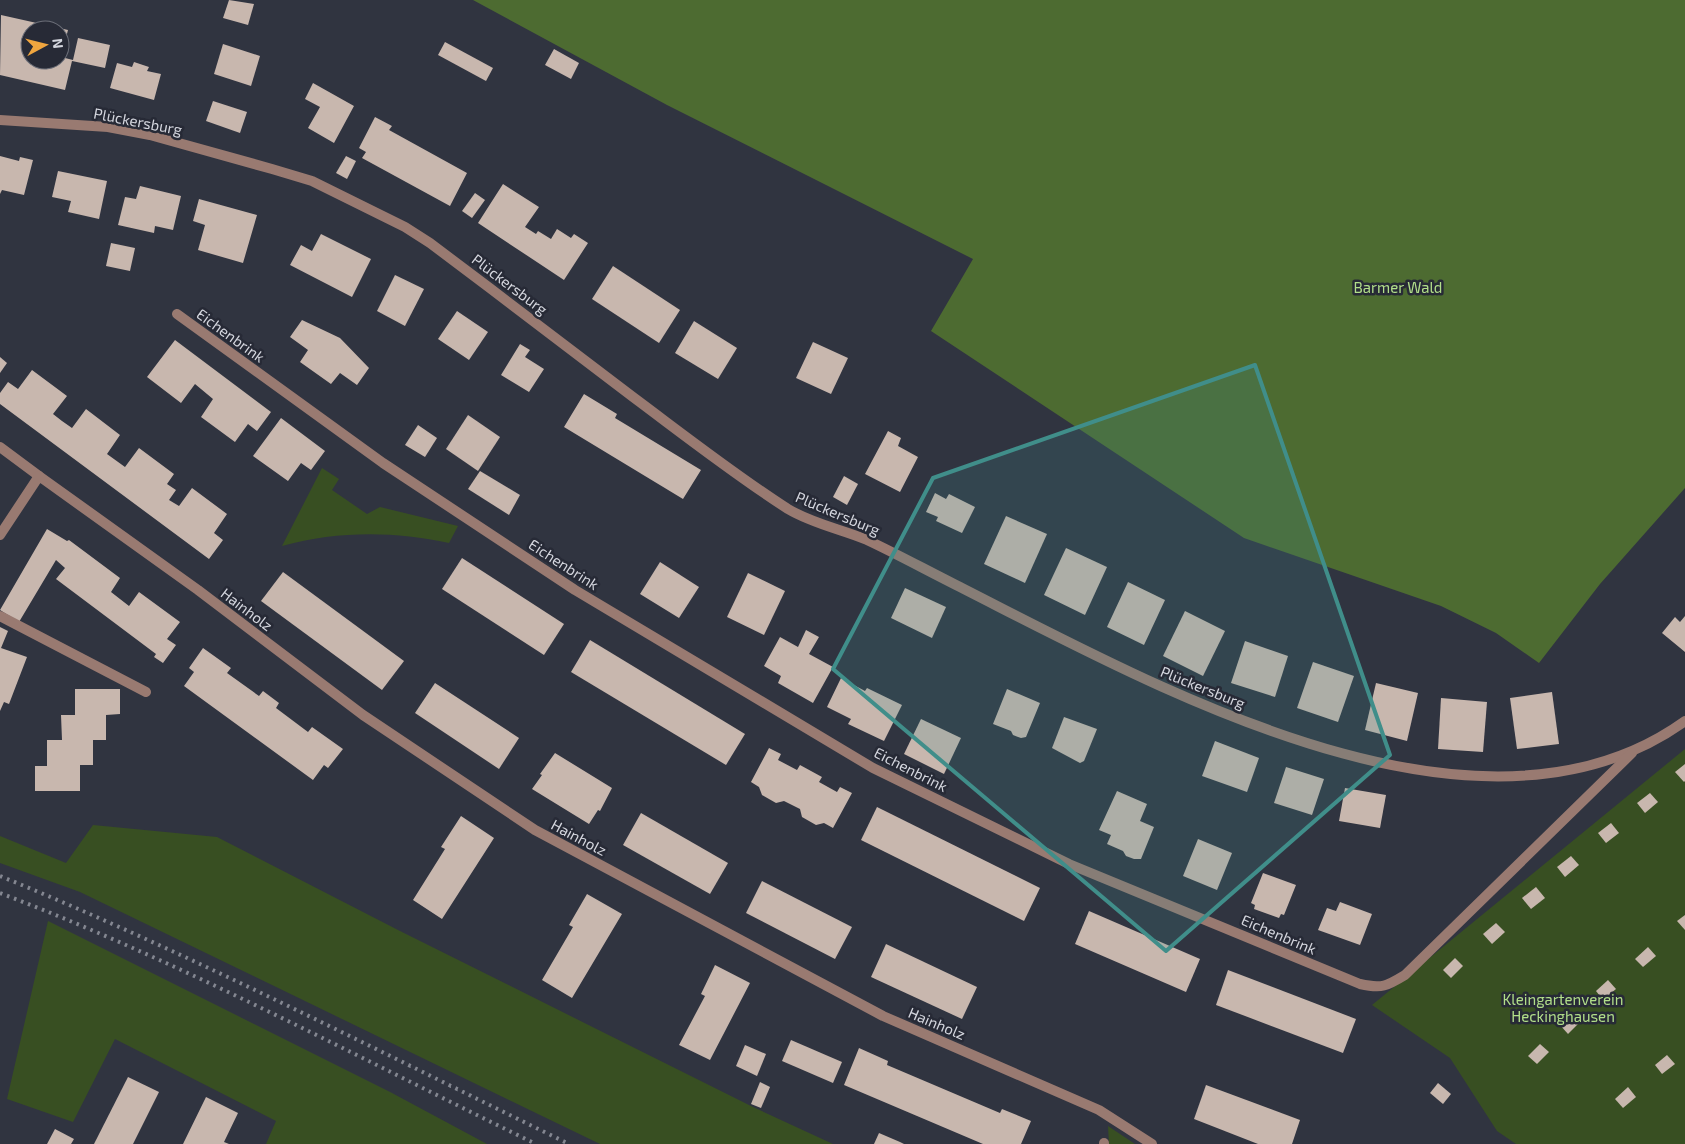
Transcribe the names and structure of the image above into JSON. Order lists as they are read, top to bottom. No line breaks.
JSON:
{"streets":{"street":["Plückersburg","Eichenbrink","Hainholz"]},"crossings":[["Plückersburg","Eichenbrink"]],"parks":["Barmer Wald","Kleingartenverein Heckinghausen"],"north":"right"}
